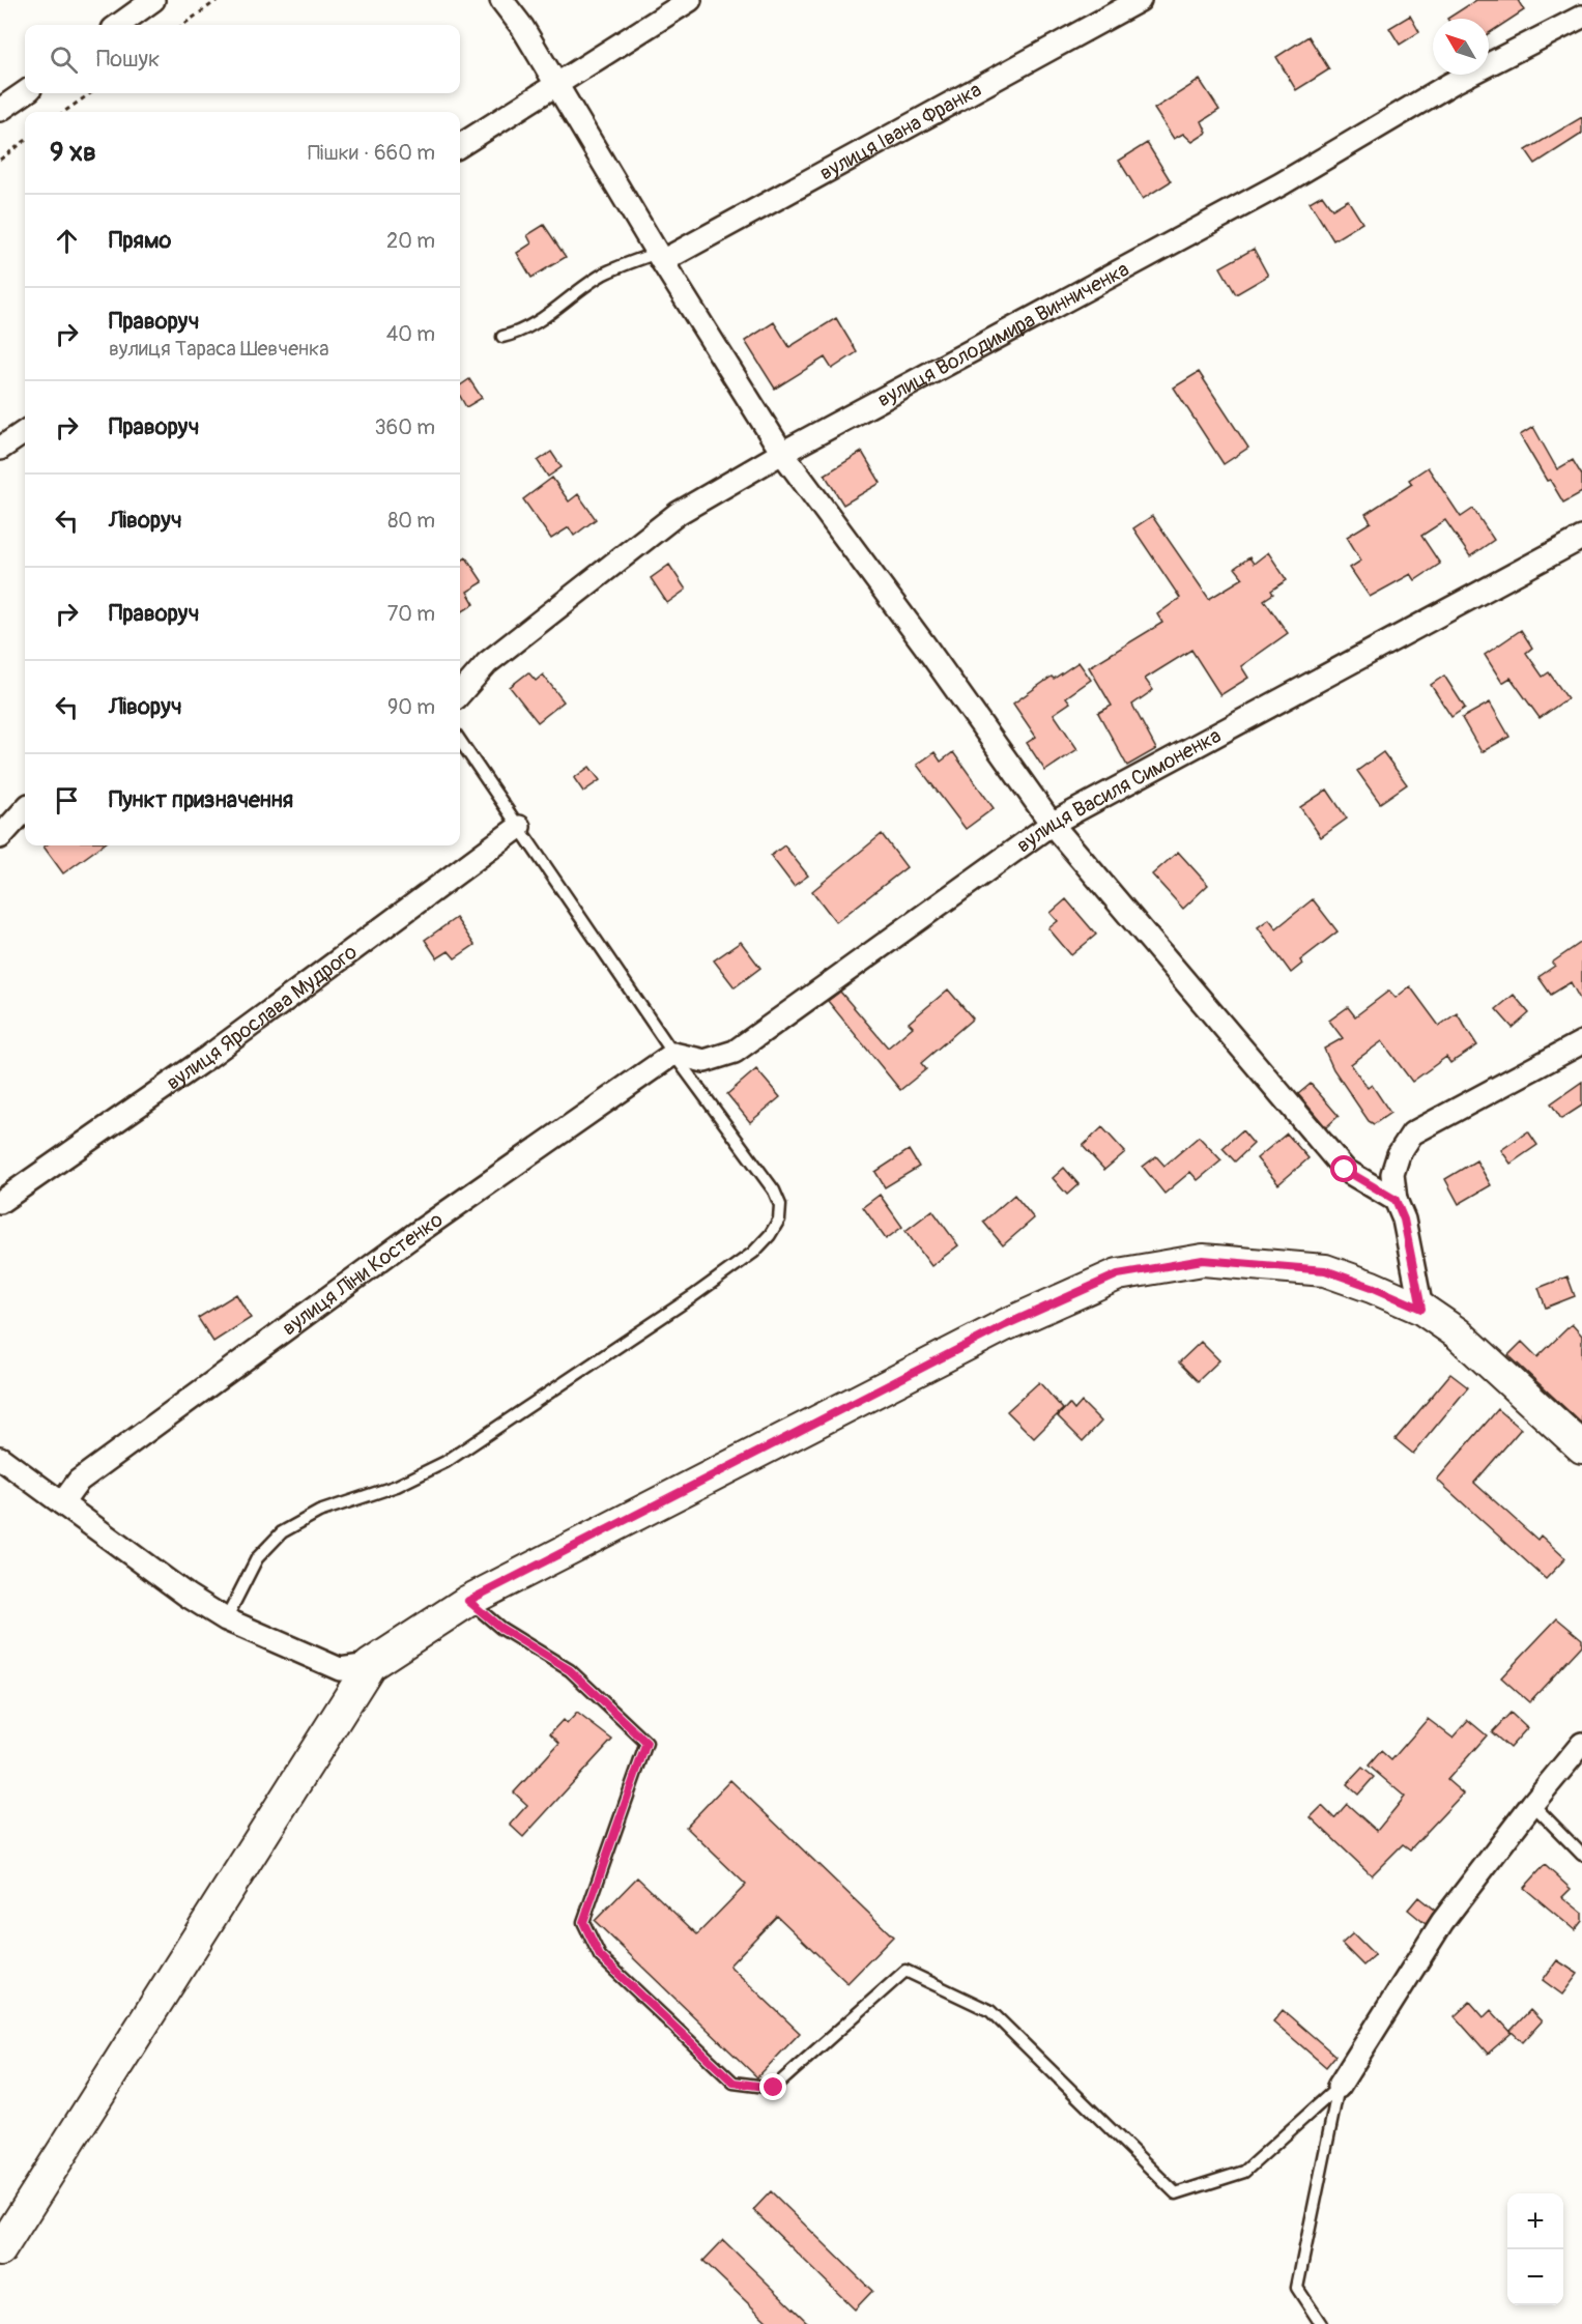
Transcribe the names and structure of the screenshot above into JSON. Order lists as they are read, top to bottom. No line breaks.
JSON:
{"streets":{"street":["вулиця Івана Франка","вулиця Володимира Винниченка","вулиця Василя Симоненка","вулиця Ярослава Мудрого","вулиця Ліни Костенко"]},"crossings":[["вулиця Василя Симоненка","вулиця Ліни Костенко"]],"north":"top left","page":{"search":"Пошук","heading":["9 хв","Пішки · 660 m"],"list":[["Прямо","20 m"],["Праворуч","вулиця Тараса Шевченка","40 m"],["Праворуч","360 m"],["Ліворуч","80 m"],["Праворуч","70 m"],["Ліворуч","90 m"],"Пункт призначення"],"map_buttons":["+","−"]}}
